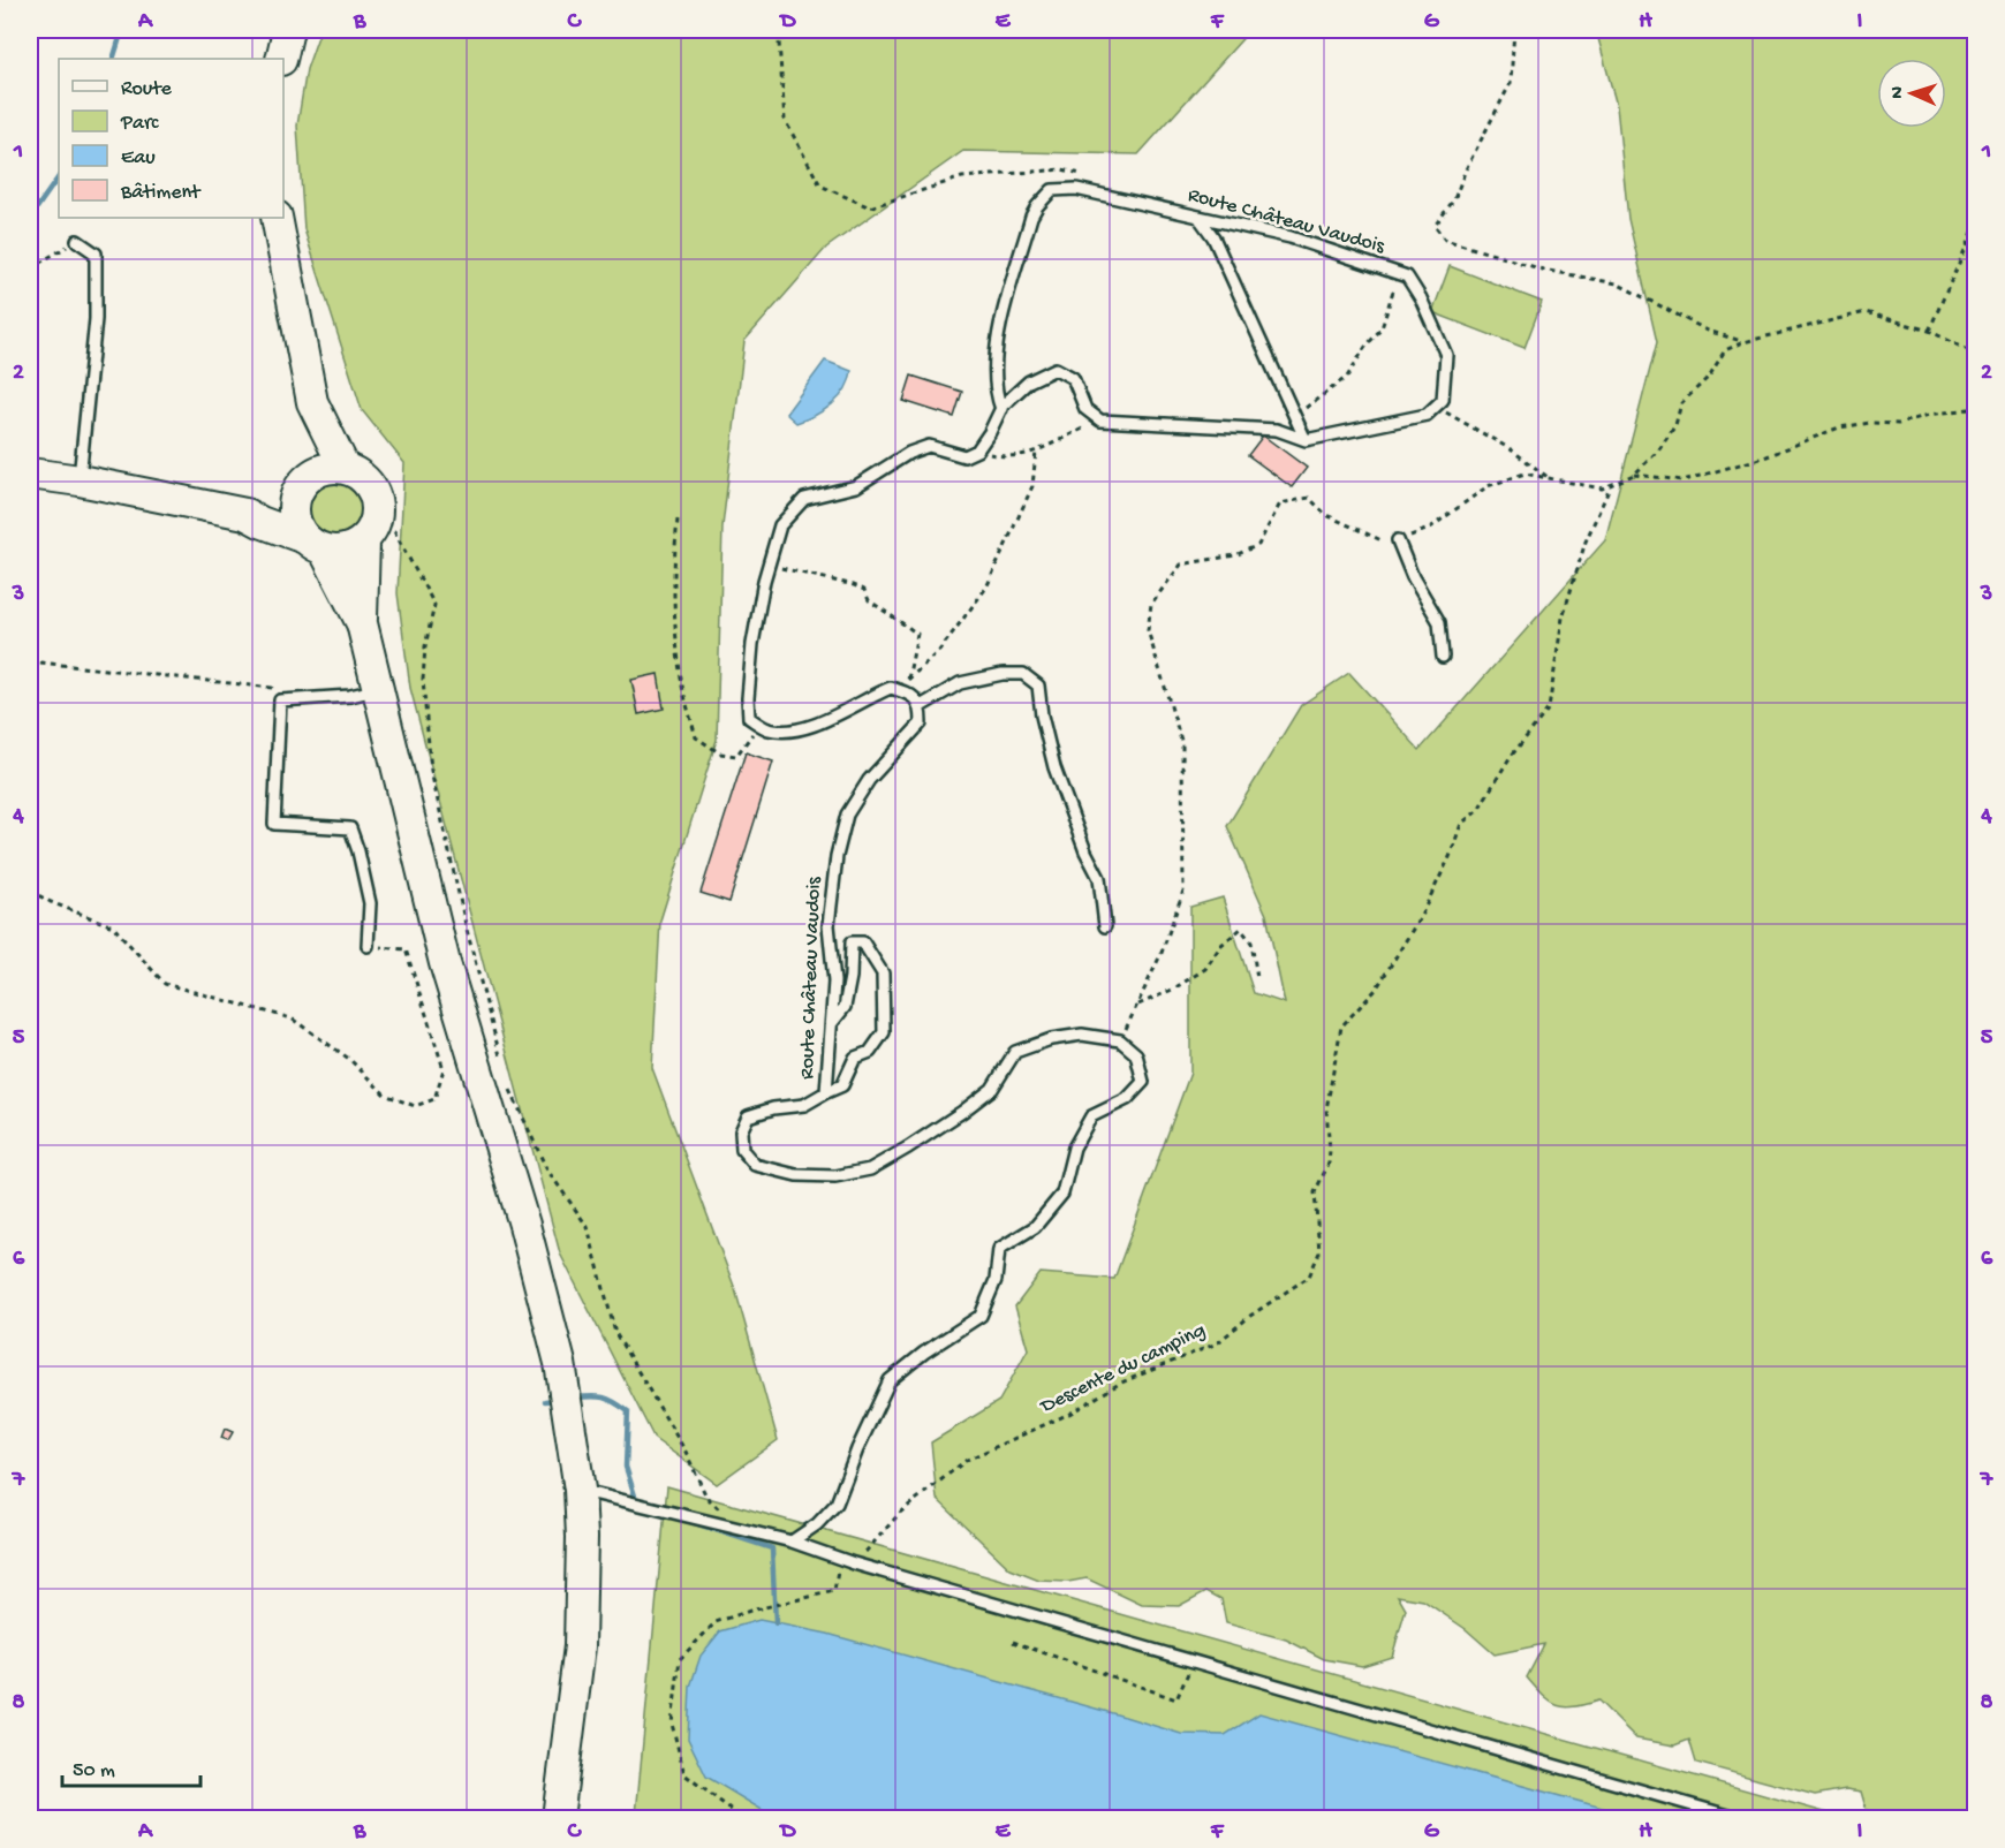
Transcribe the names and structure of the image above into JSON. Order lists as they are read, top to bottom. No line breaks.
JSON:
{"streets":{"lane":["Route Château Vaudois"],"path":["Descente du camping"]},"legend":["Route","Parc","Eau","Bâtiment"],"scale_bar":"50 m","north":"left","grid":{"columns":["A","B","C","D","E","F","G","H","I"],"rows":["1","2","3","4","5","6","7","8"]}}
